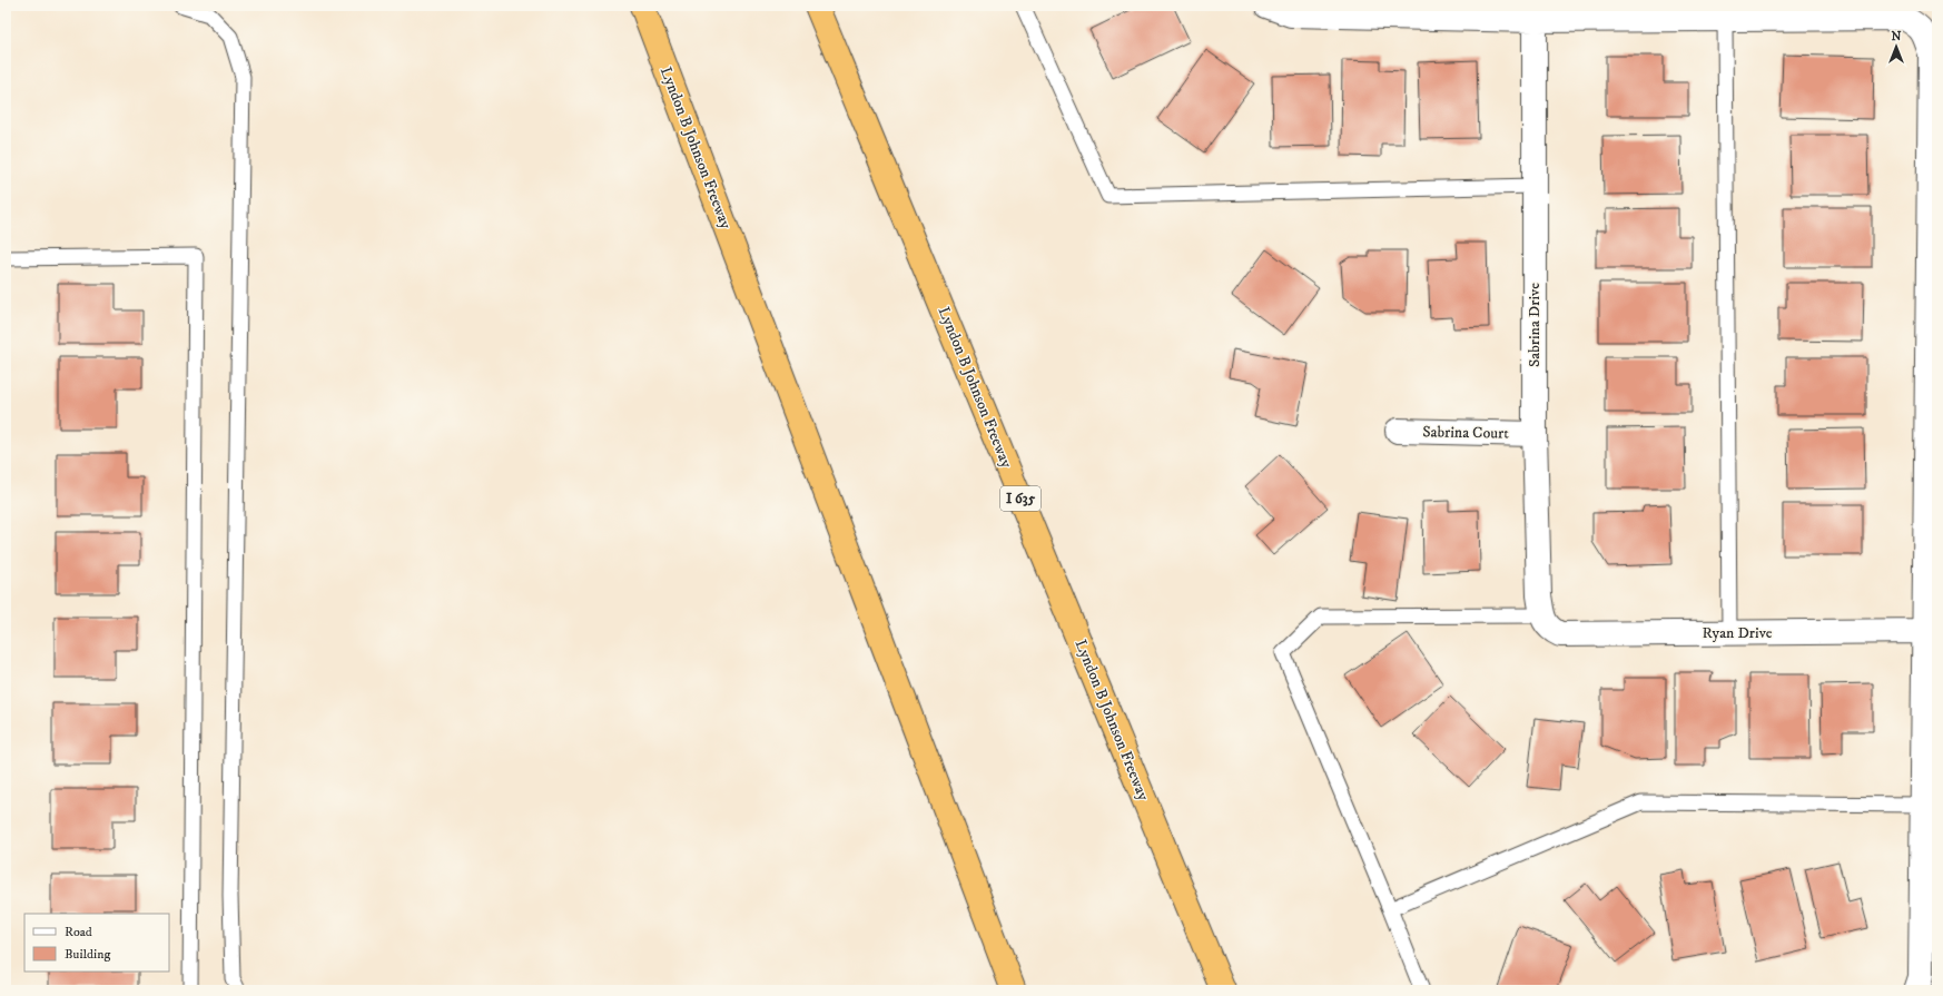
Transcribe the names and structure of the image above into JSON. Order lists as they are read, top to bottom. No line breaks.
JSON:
{"streets":{"highway":["Lyndon B Johnson Freeway","I 635"],"street":["Sabrina Drive","Sabrina Court","Ryan Drive"]},"crossings":[["Sabrina Drive","Sabrina Court"],["Sabrina Drive","Ryan Drive"]],"legend":["Road","Building"],"north":"top"}
